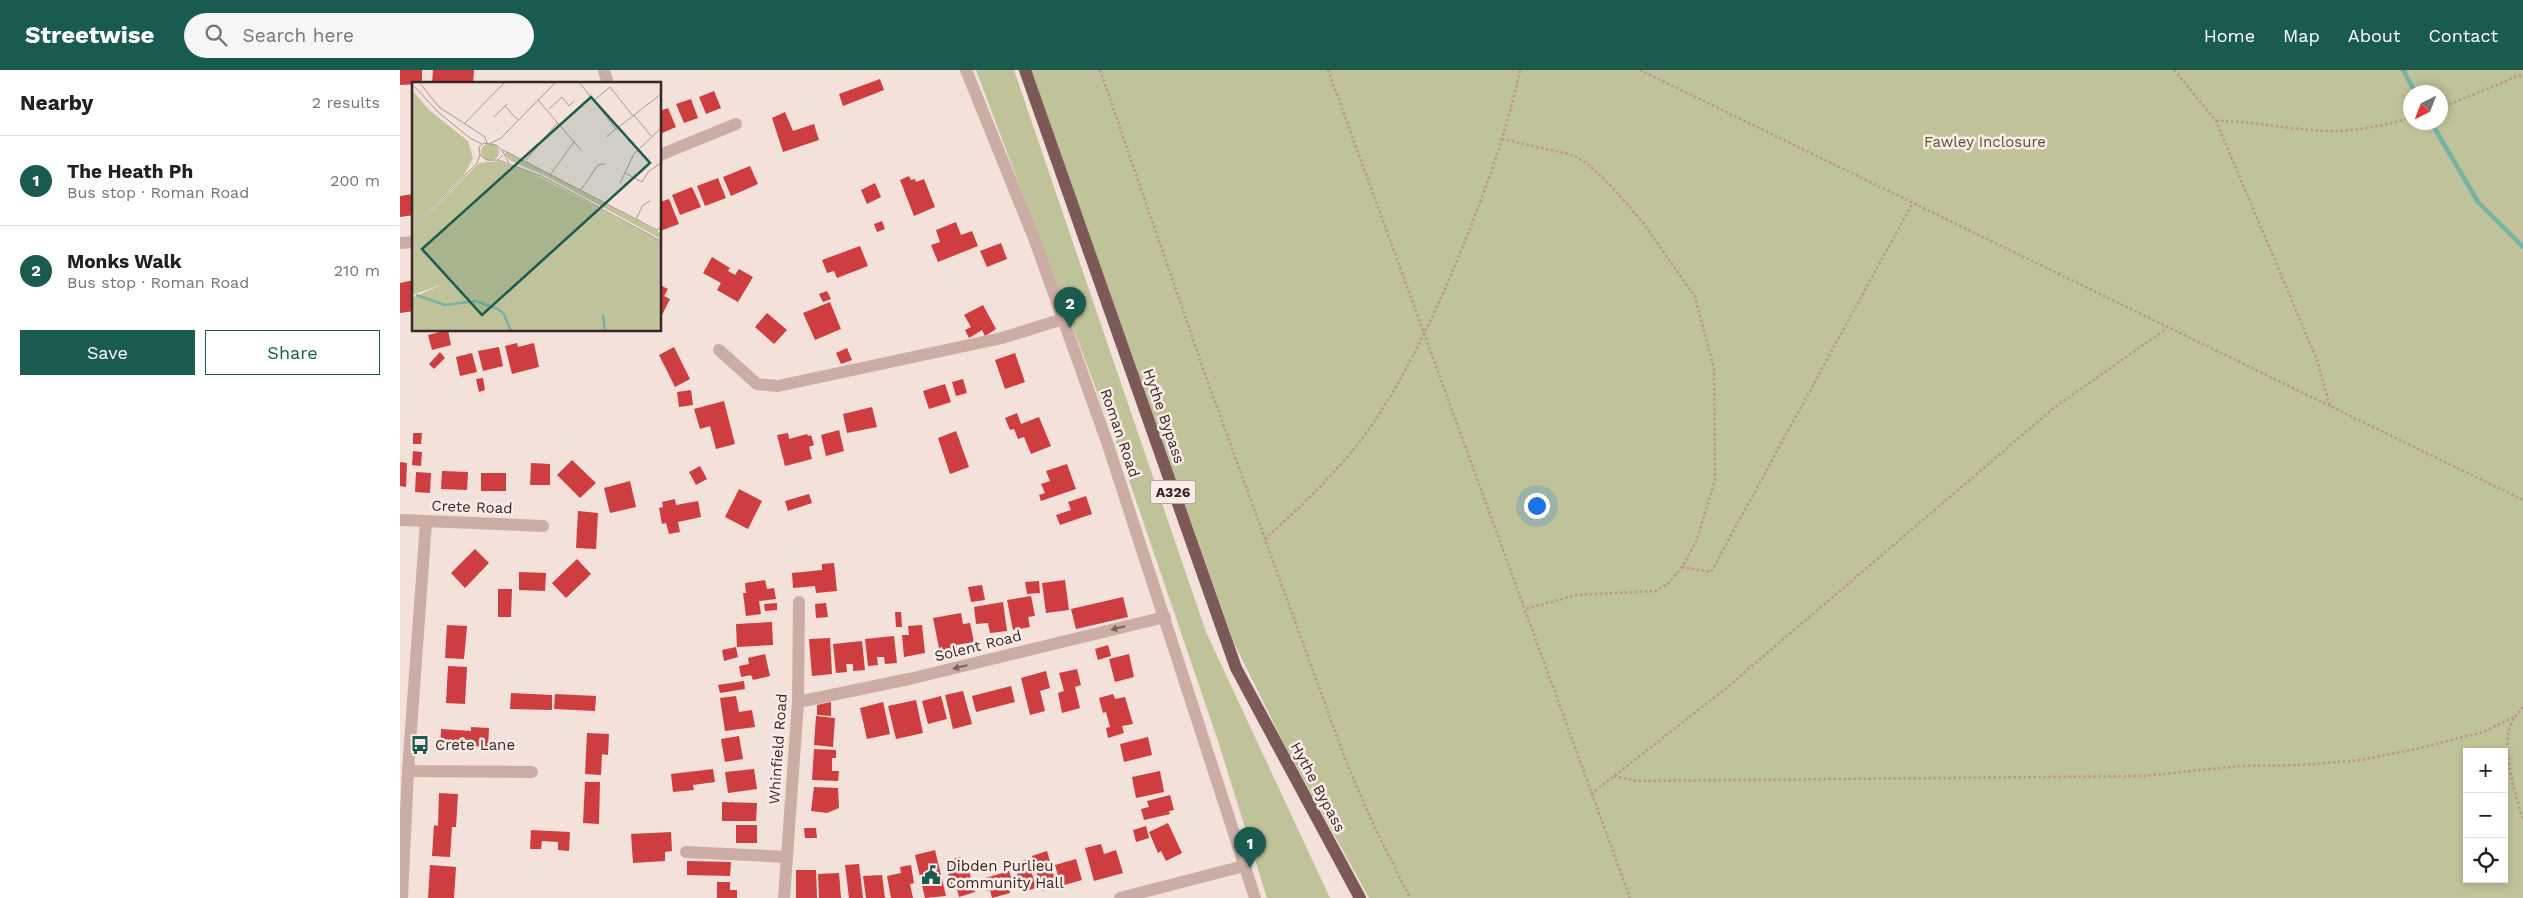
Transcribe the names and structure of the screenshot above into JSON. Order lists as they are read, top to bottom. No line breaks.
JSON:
{"streets":{"main road":["Hythe Bypass","A326"],"street":["Roman Road","Crete Road","Solent Road","Whinfield Road"]},"crossings":[["Roman Road","Solent Road"],["Solent Road","Whinfield Road"]],"one_way":["Solent Road"],"parks":["Fawley Inclosure"],"places":{"bus stop":["Crete Lane"],"public building":["Dibden Purlieu Community Hall"]},"north":"bottom left","page":{"header":"Streetwise","search":"Search here","nav":["Home","Map","About","Contact"],"heading":["Nearby","2 results"],"list":[{"mark":"1","name":"The Heath Ph","note":"Bus stop · Roman Road","value":"200 m"},{"mark":"2","name":"Monks Walk","note":"Bus stop · Roman Road","value":"210 m"}],"pins":["2","1"],"buttons":["Save","Share"],"map_buttons":["+","−"]}}
